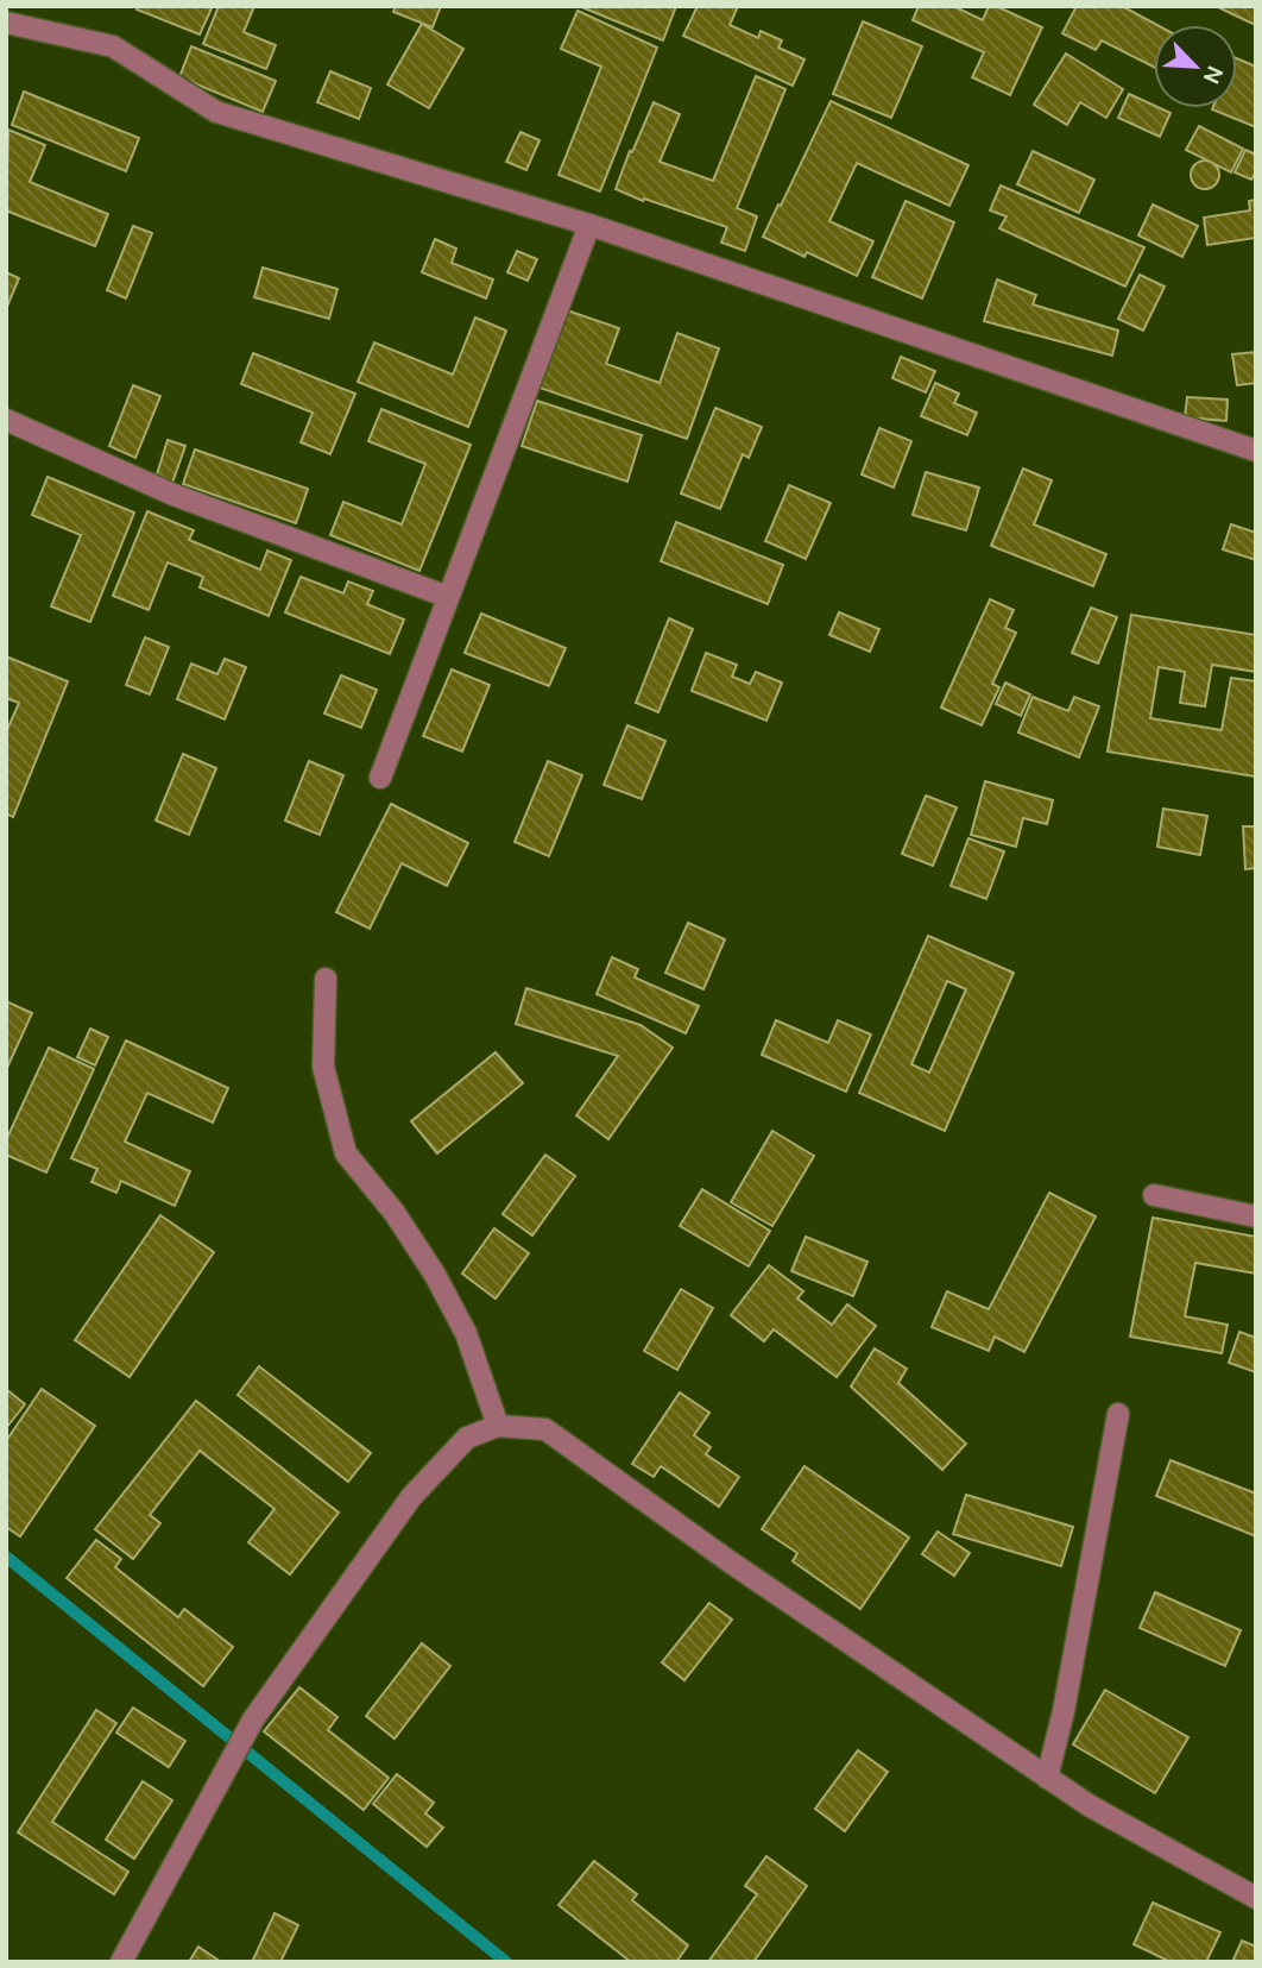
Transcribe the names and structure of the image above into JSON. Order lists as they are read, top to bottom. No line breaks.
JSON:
{"north":"bottom right"}
